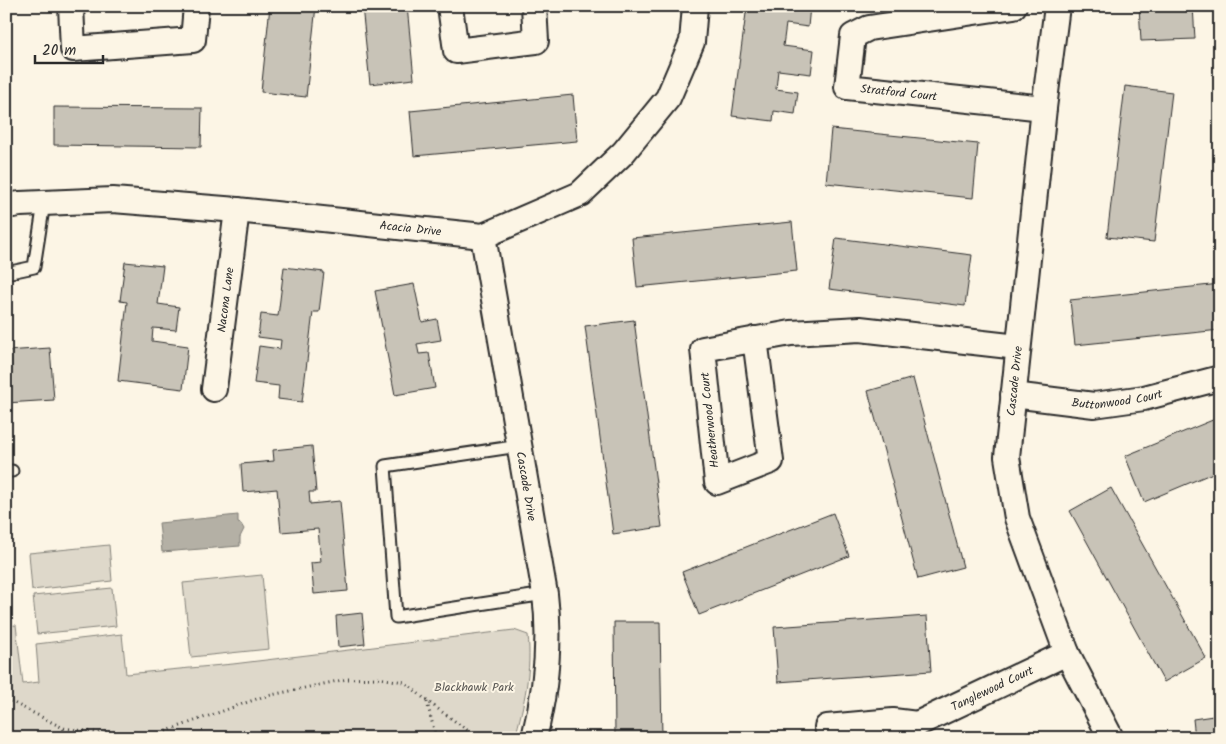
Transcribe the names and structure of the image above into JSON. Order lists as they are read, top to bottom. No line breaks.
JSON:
{"streets":{"street":["Stratford Court","Acacia Drive","Nacona Lane","Cascade Drive","Buttonwood Court","Heatherwood Court","Tanglewood Court"]},"crossings":[["Stratford Court","Cascade Drive"],["Acacia Drive","Nacona Lane"],["Acacia Drive","Cascade Drive"],["Cascade Drive","Buttonwood Court"],["Cascade Drive","Heatherwood Court"],["Cascade Drive","Tanglewood Court"]],"parks":["Blackhawk Park"],"scale_bar":"20 m"}
